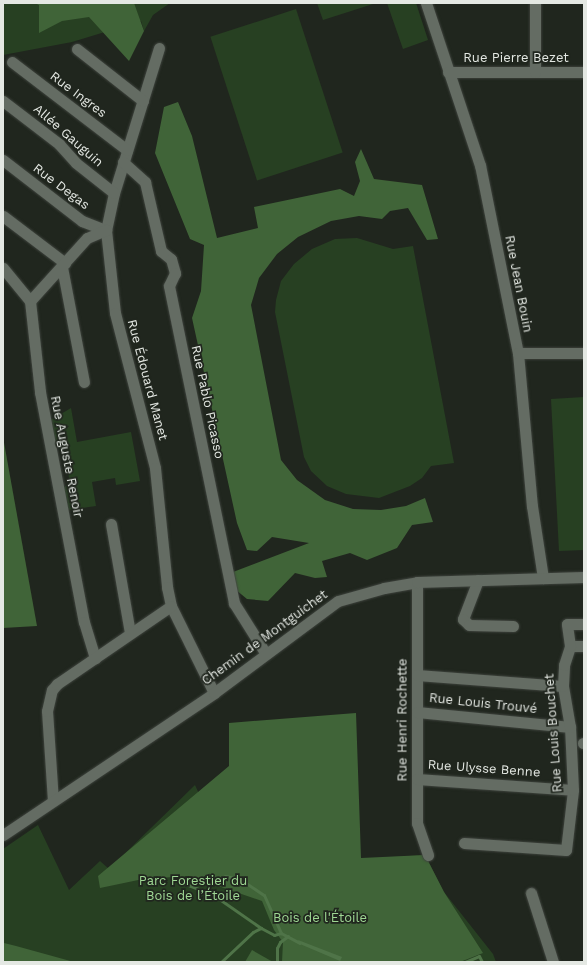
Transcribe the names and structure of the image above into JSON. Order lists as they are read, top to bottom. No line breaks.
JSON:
{"streets":{"street":["Rue Pierre Bezet","Rue Ingres","Allée Gauguin","Rue Degas","Rue Jean Bouin","Rue Édouard Manet","Rue Pablo Picasso","Rue Auguste Renoir","Chemin de Montguichet","Rue Louis Trouvé","Rue Henri Rochette","Rue Louis Bouchet","Rue Ulysse Benne"]},"crossings":[["Rue Pierre Bezet","Rue Jean Bouin"],["Rue Ingres","Rue Édouard Manet"],["Allée Gauguin","Rue Édouard Manet"],["Rue Degas","Rue Édouard Manet"],["Rue Jean Bouin","Chemin de Montguichet"],["Rue Édouard Manet","Rue Pablo Picasso"],["Rue Édouard Manet","Chemin de Montguichet"],["Rue Pablo Picasso","Chemin de Montguichet"],["Chemin de Montguichet","Rue Henri Rochette"],["Rue Louis Trouvé","Rue Henri Rochette"],["Rue Louis Trouvé","Rue Louis Bouchet"],["Rue Henri Rochette","Rue Ulysse Benne"],["Rue Louis Bouchet","Rue Ulysse Benne"]],"parks":["Parc Forestier du Bois de l’Étoile","Bois de l'Étoile"]}
